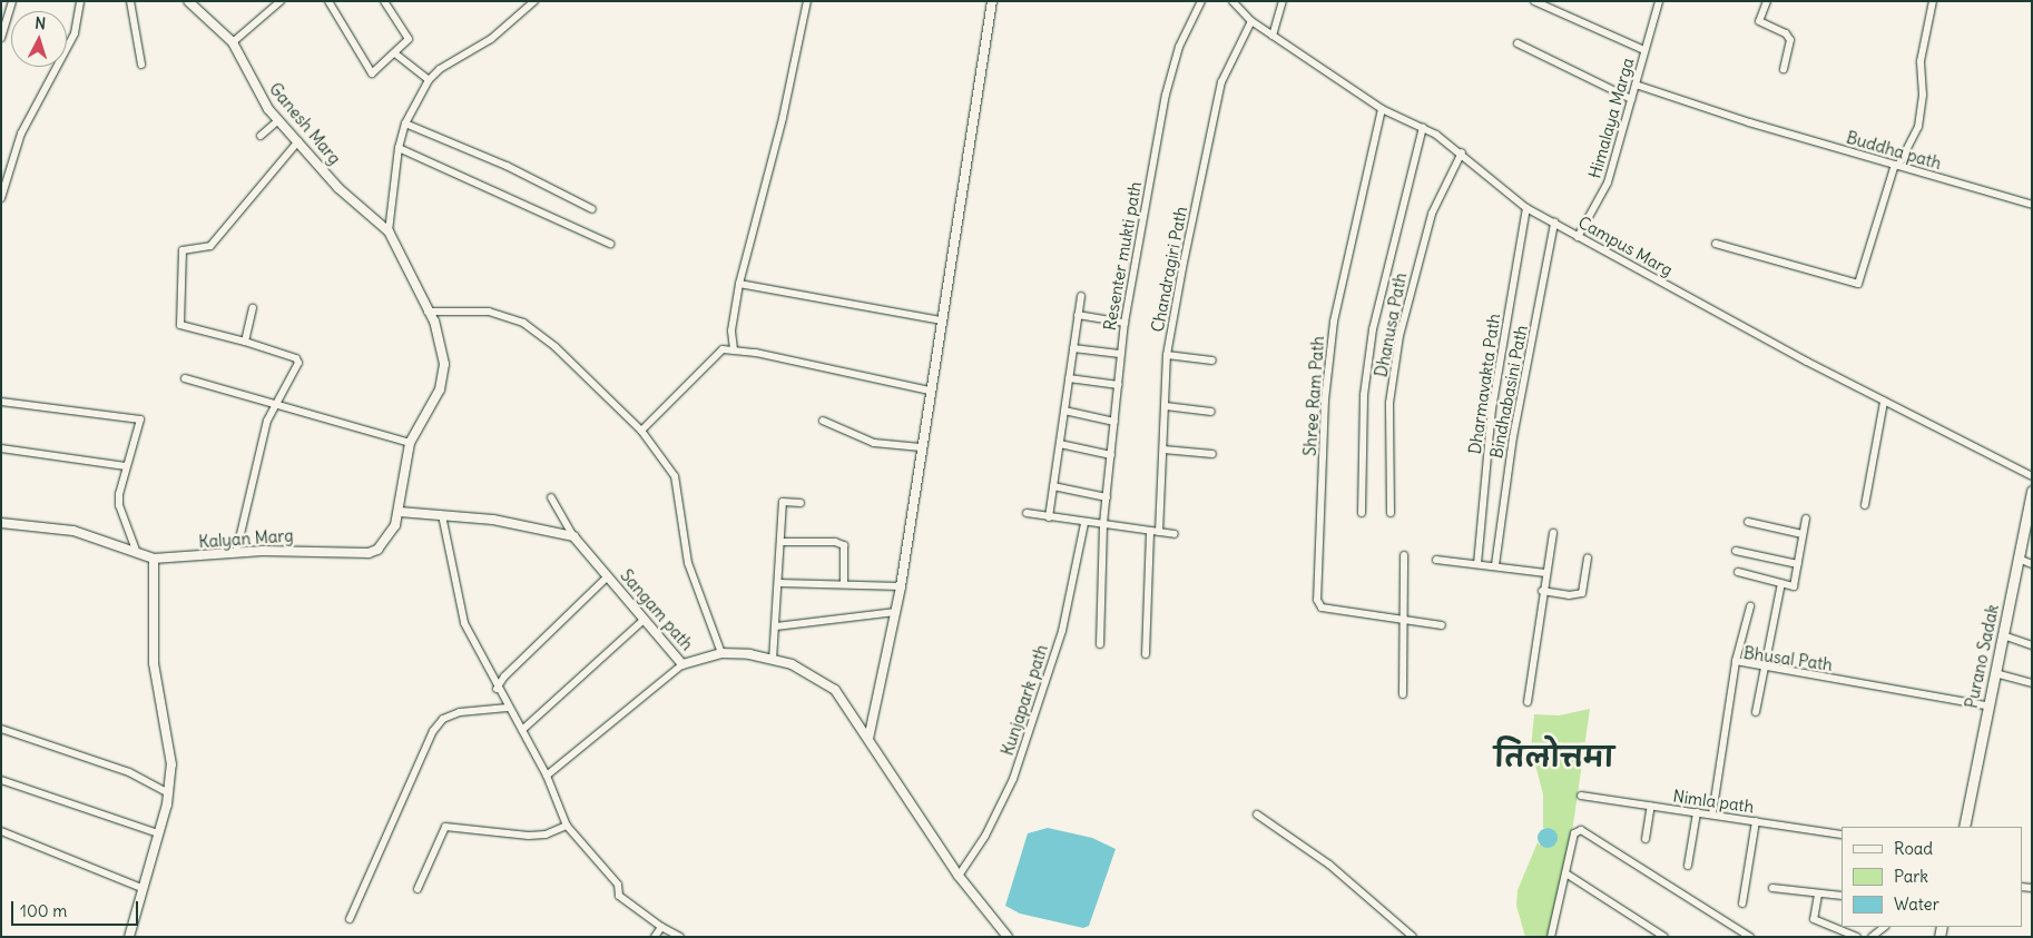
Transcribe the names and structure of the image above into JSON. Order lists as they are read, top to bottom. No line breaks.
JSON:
{"streets":{"main road":["Purano Sadak"],"street":["Himalaya Marga","Ganesh Marg","Buddha path","Campus Marg","Resenter mukti path","Chandragiri Path","Dhanusa Path","Dharmavakta Path","Bindhabasini Path","Shree Ram Path","Kalyan Marg","Sangam path","Bhusal Path","Kunjapark path","Nimla path"]},"crossings":[["Himalaya Marga","Buddha path"],["Himalaya Marga","Campus Marg"],["Ganesh Marg","Kalyan Marg"],["Campus Marg","Chandragiri Path"],["Campus Marg","Dhanusa Path"],["Campus Marg","Dharmavakta Path"],["Campus Marg","Bindhabasini Path"],["Campus Marg","Shree Ram Path"],["Sangam path","Kunjapark path"],["Purano Sadak","Bhusal Path"],["Bhusal Path","Nimla path"]],"districts":["तिलोत्तमा"],"legend":["Road","Park","Water"],"scale_bar":"100 m","north":"top"}
